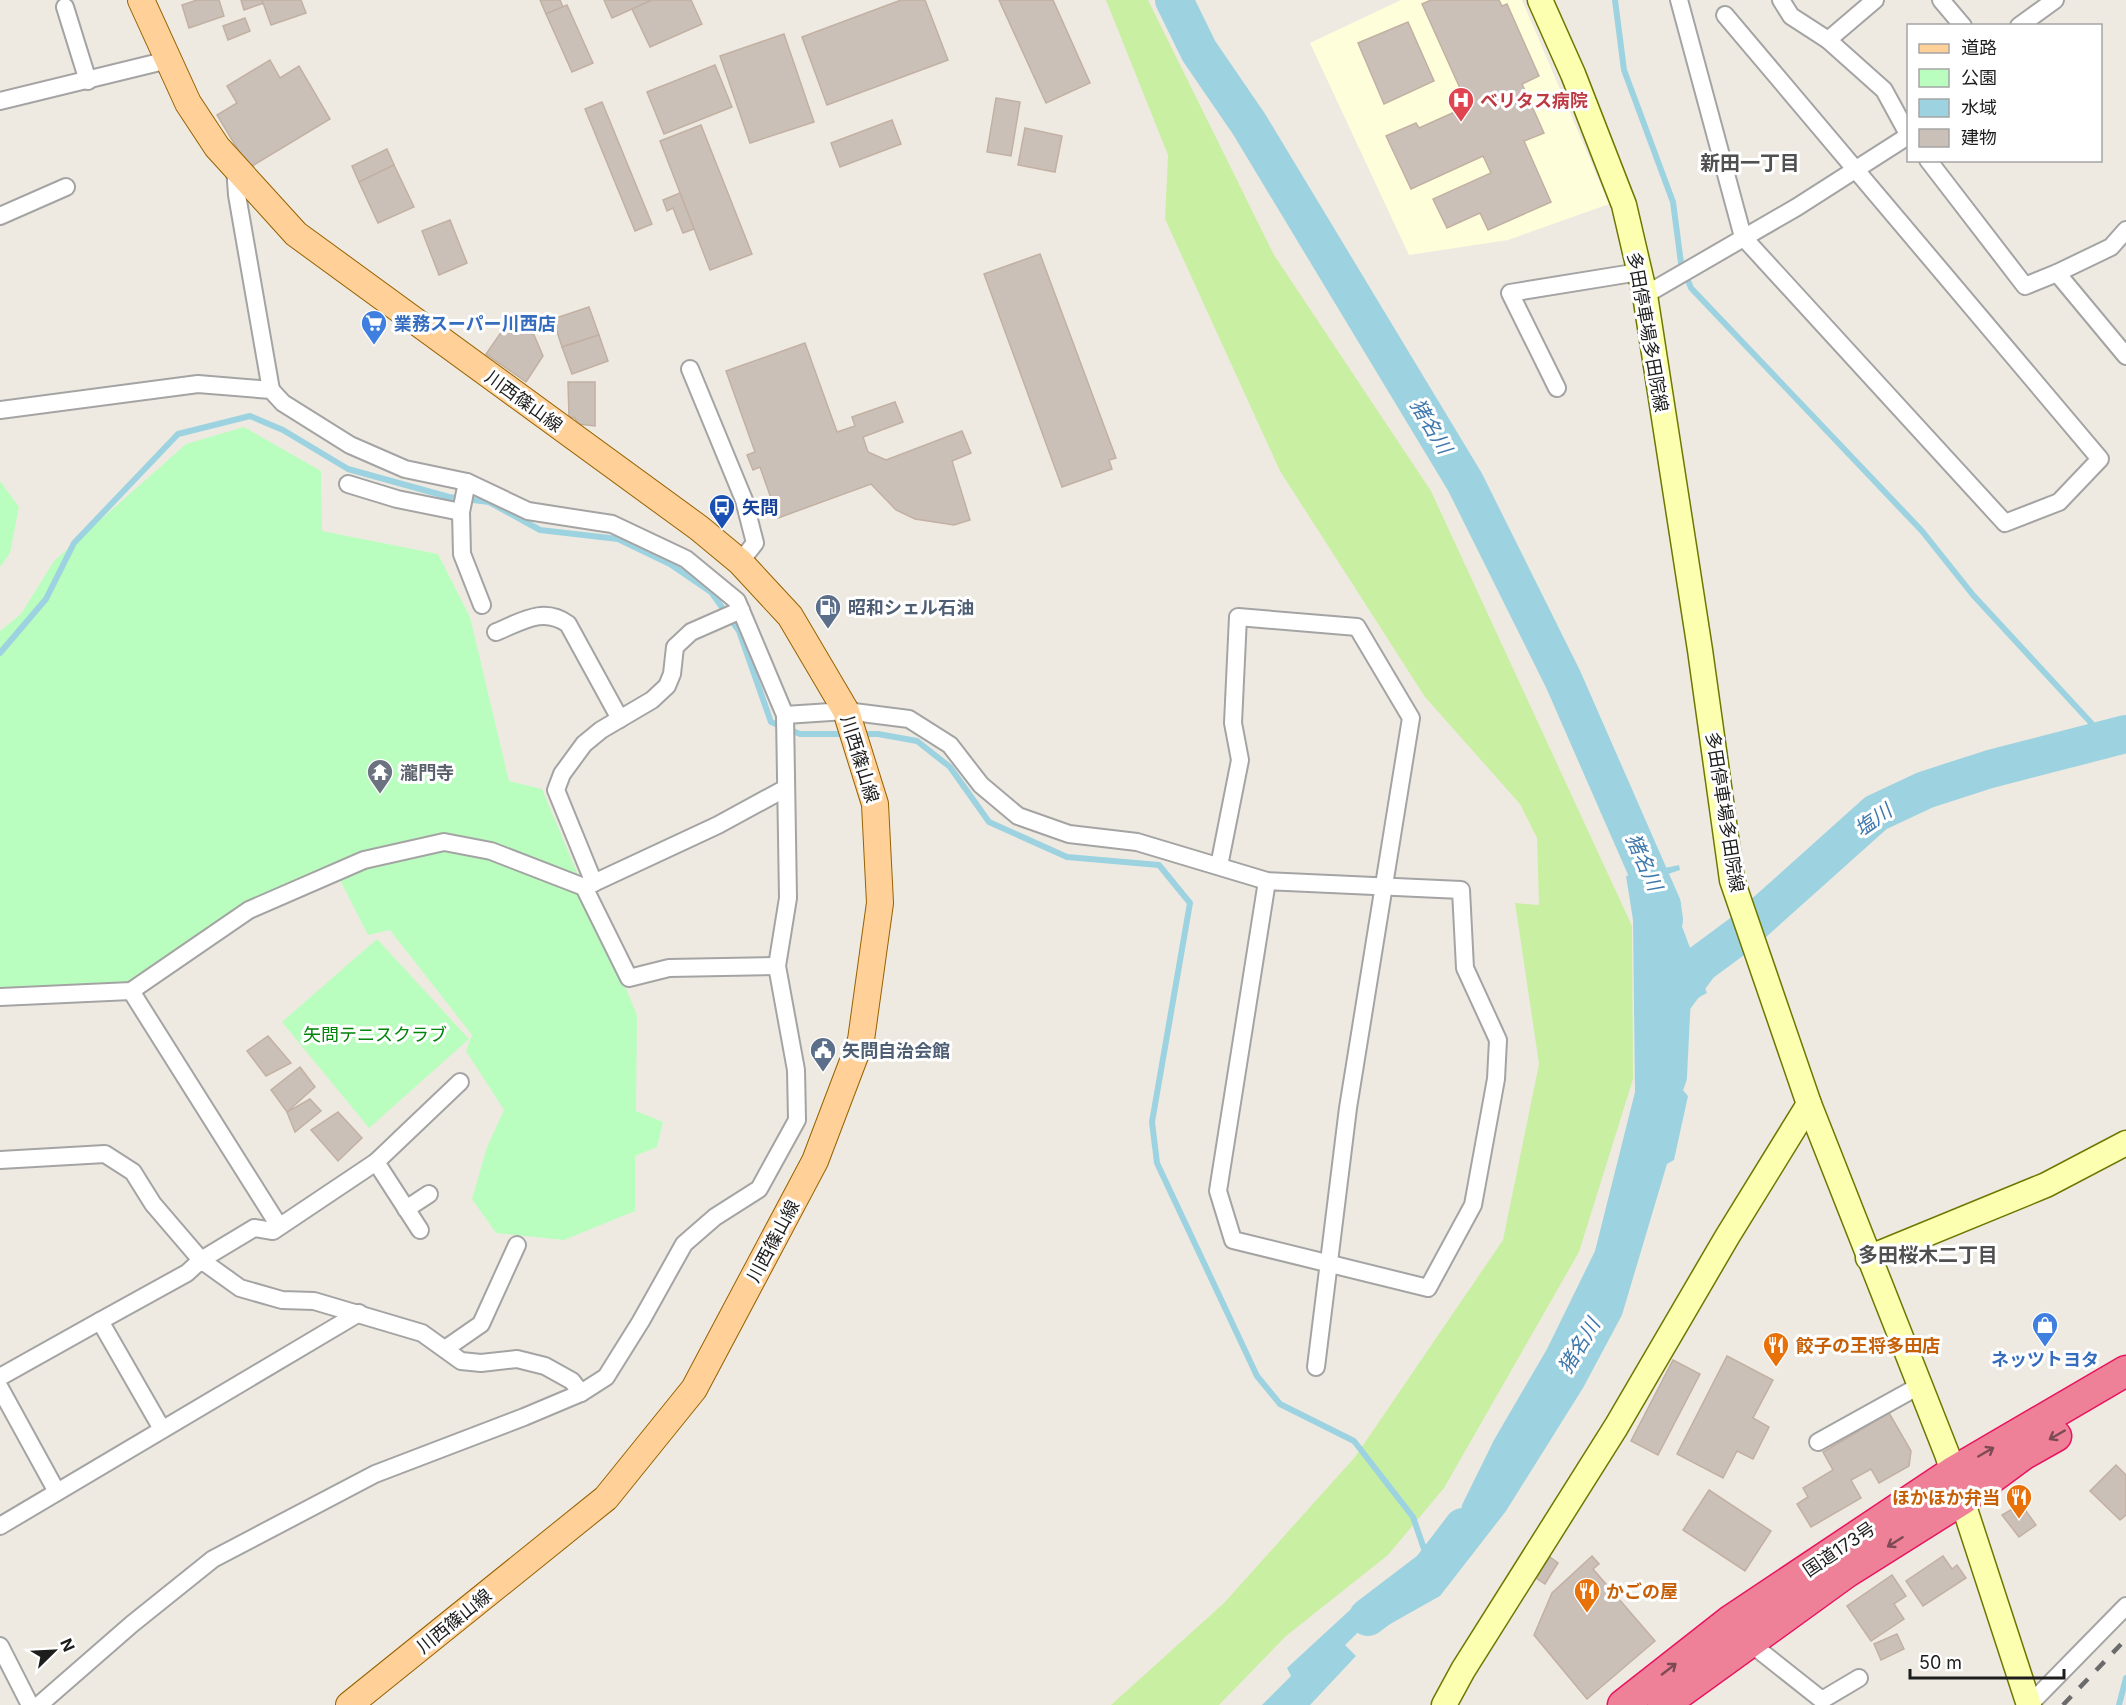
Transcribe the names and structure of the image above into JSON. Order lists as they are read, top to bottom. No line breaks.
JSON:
{"streets":{"highway":["国道173号"],"main road":["多田停車場多田院線","川西篠山線"]},"crossings":[["多田停車場多田院線","国道173号"]],"districts":["新田一丁目","多田桜木二丁目"],"water":["猪名川","塩川"],"parks":["矢問テニスクラブ"],"places":{"hospital":["ベリタス病院"],"supermarket":["業務スーパー川西店"],"bus stop":["矢問"],"fuel station":["昭和シェル石油"],"temple":["瀧門寺"],"public building":["矢問自治会館"],"shop":["ネッツトヨタ"],"restaurant":["餃子の王将多田店","ほかほか弁当","かごの屋"]},"legend":["道路","公園","水域","建物"],"scale_bar":"50 m","north":"top right"}
